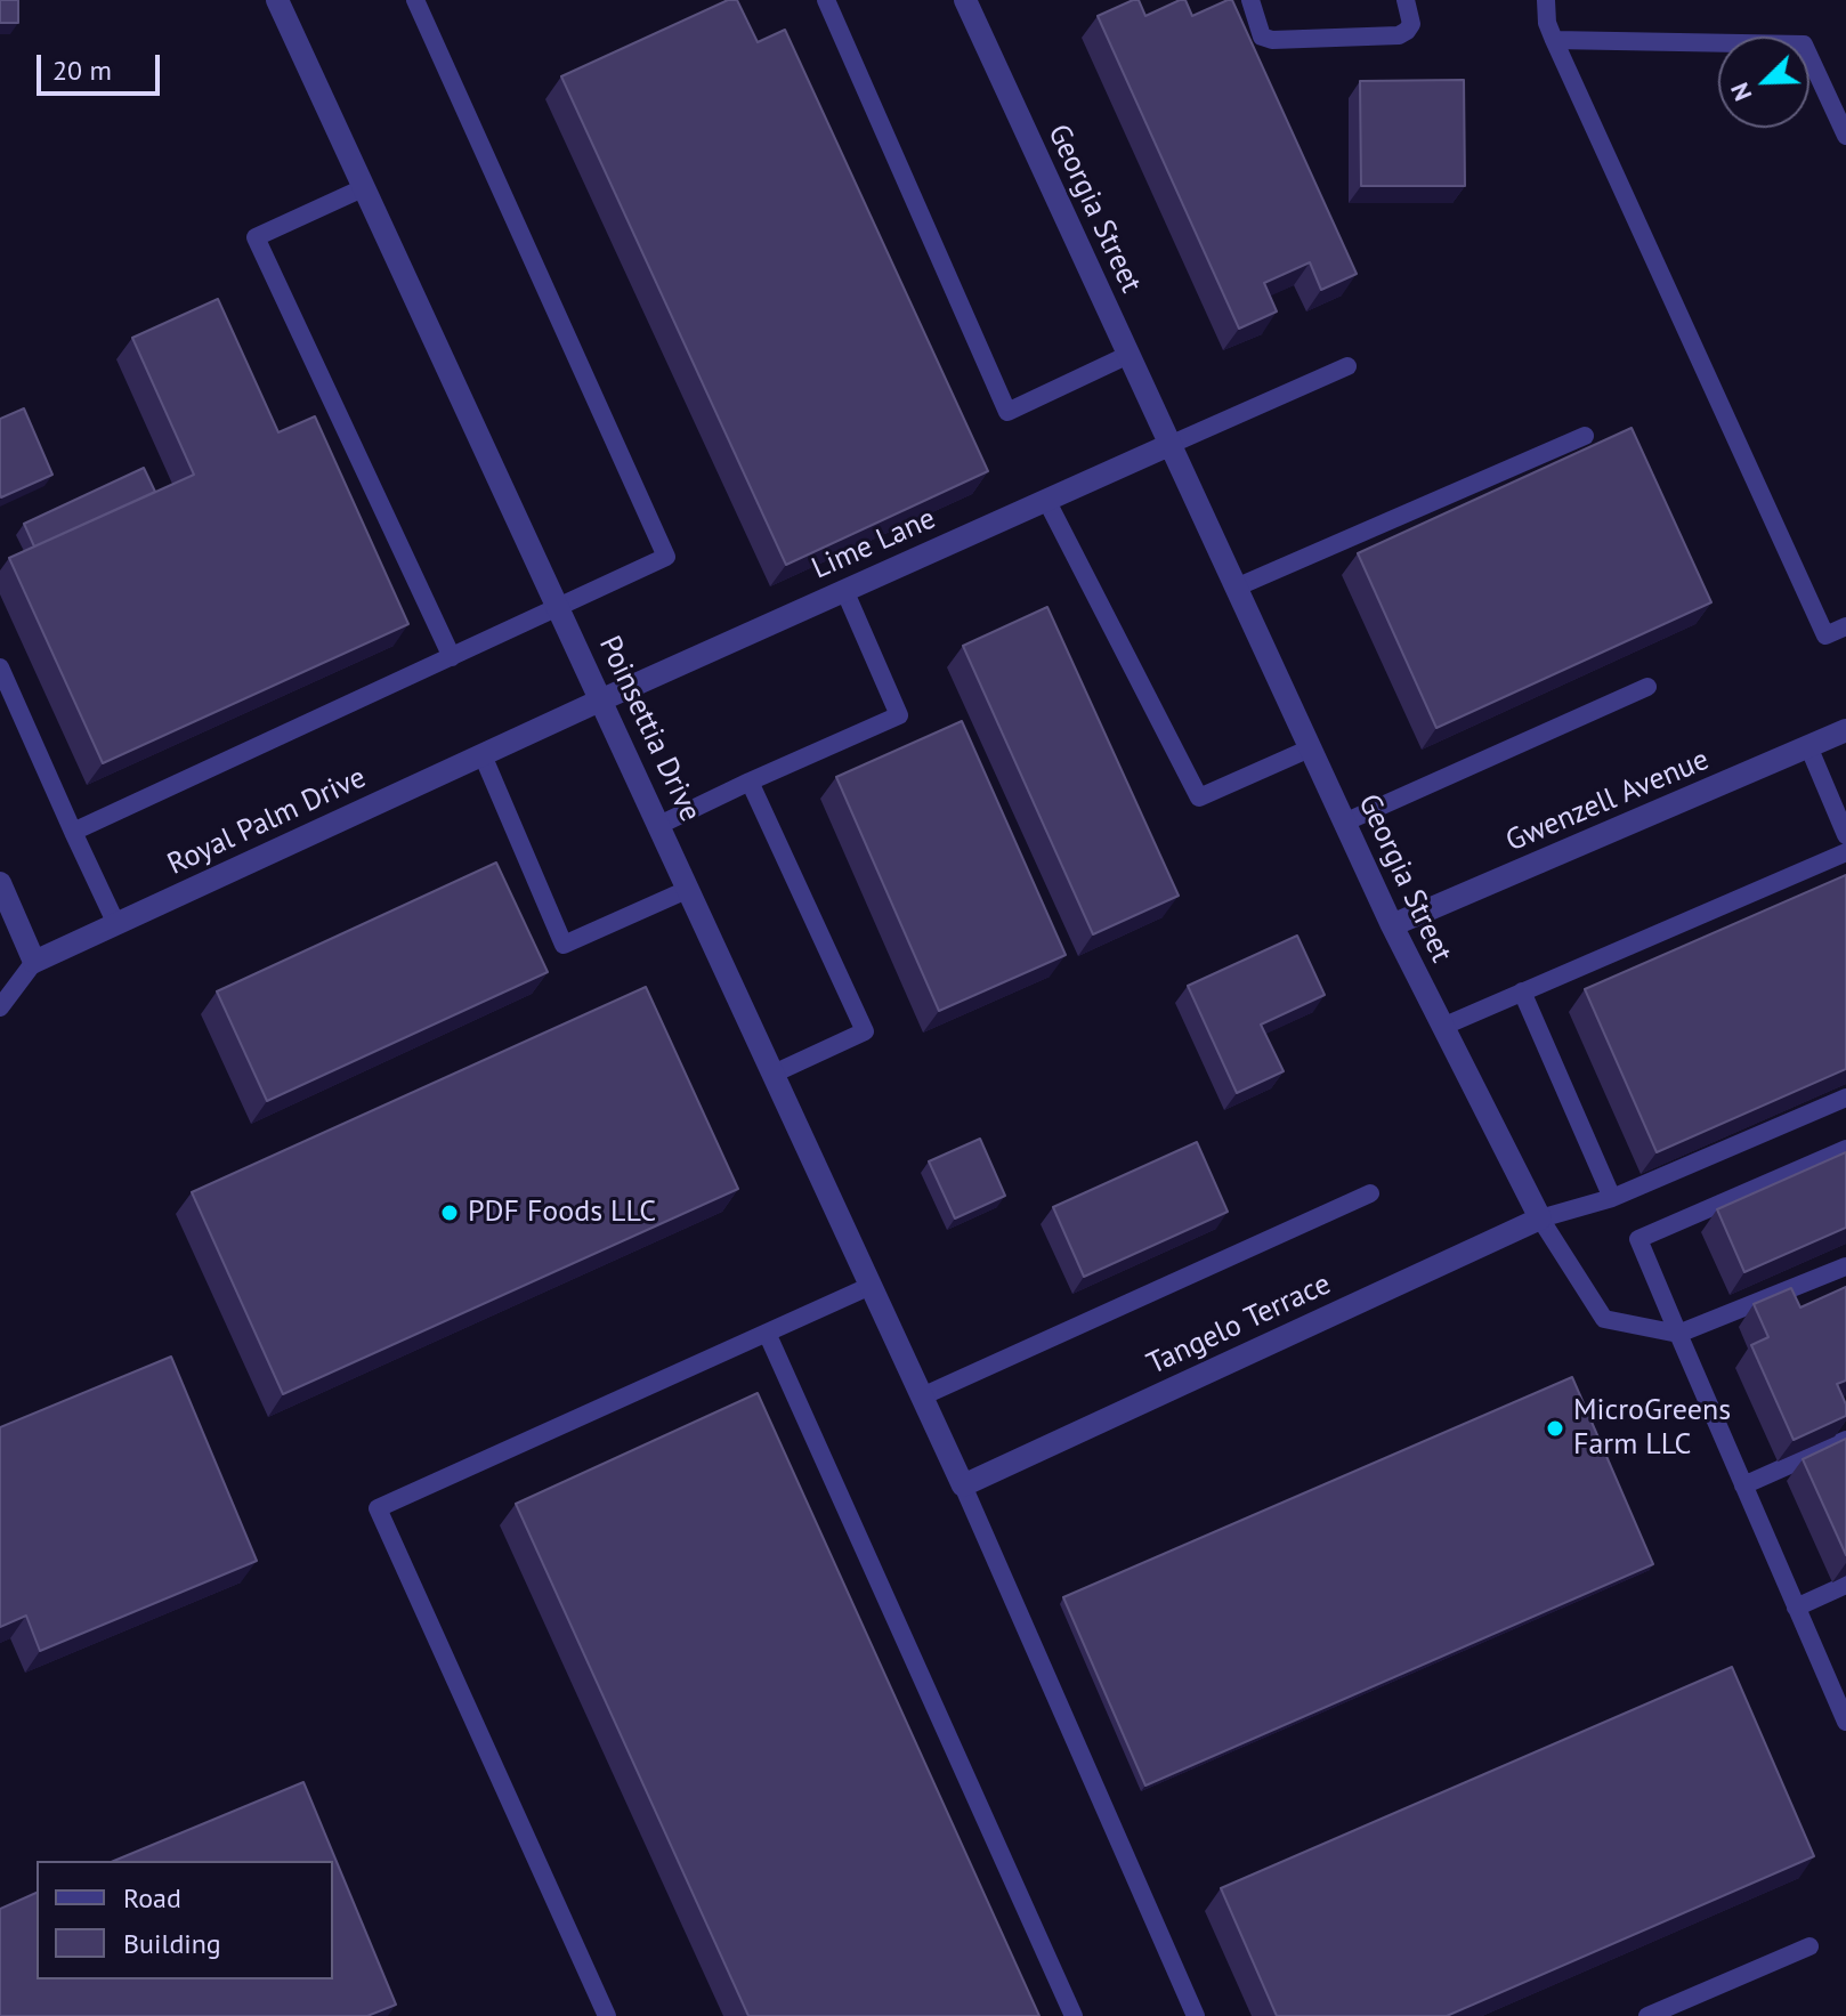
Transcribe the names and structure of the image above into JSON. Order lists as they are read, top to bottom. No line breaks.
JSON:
{"streets":{"street":["Georgia Street","Lime Lane","Poinsettia Drive","Gwenzell Avenue","Royal Palm Drive","Tangelo Terrace"]},"crossings":[["Georgia Street","Lime Lane"],["Georgia Street","Gwenzell Avenue"],["Georgia Street","Tangelo Terrace"],["Lime Lane","Poinsettia Drive"],["Lime Lane","Royal Palm Drive"],["Poinsettia Drive","Royal Palm Drive"],["Poinsettia Drive","Tangelo Terrace"]],"places":["PDF Foods LLC","MicroGreens Farm LLC"],"legend":["Road","Building"],"scale_bar":"20 m","north":"bottom left"}
